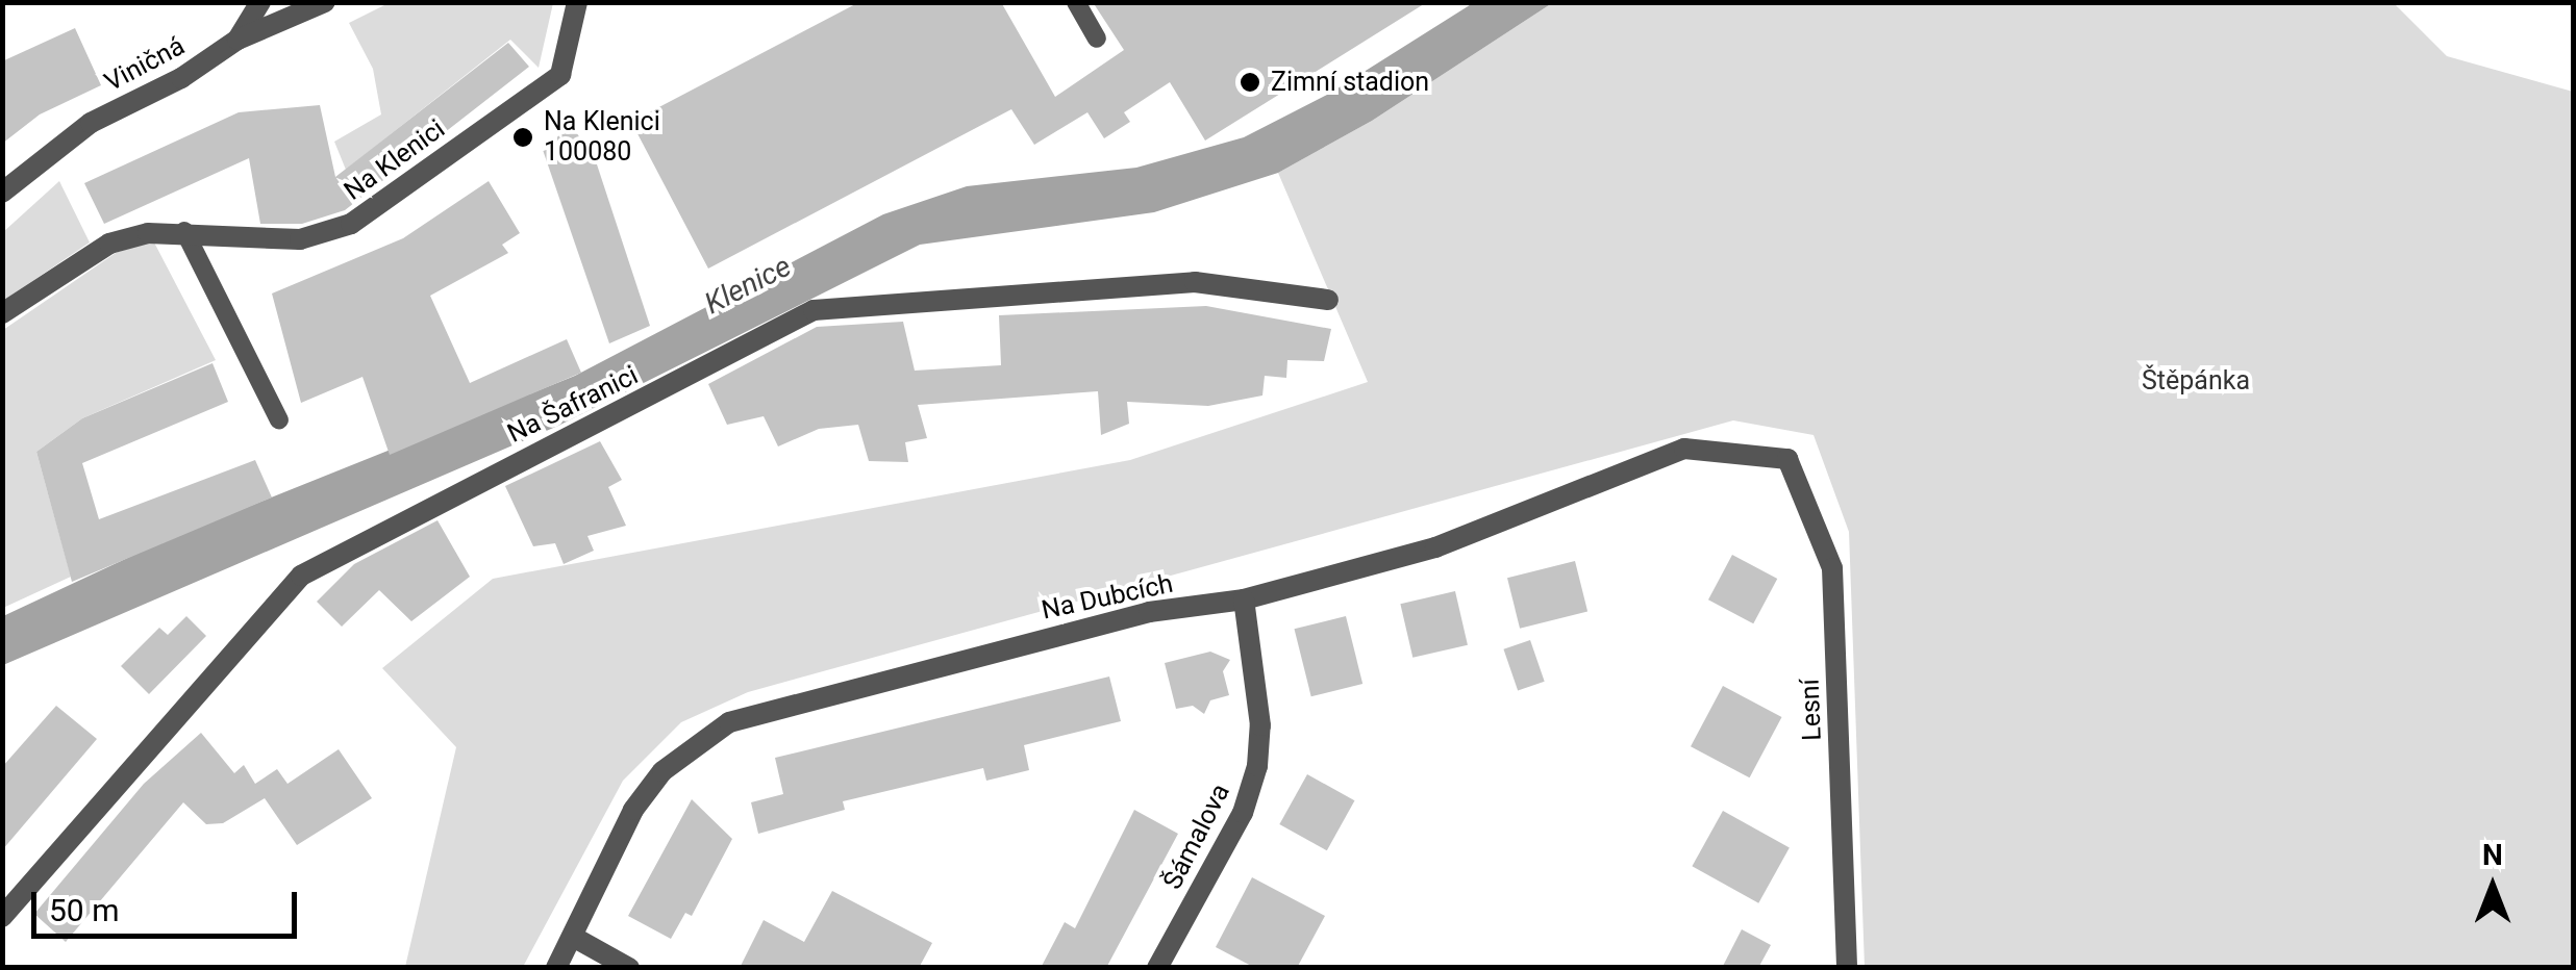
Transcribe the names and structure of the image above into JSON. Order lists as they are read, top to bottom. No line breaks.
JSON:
{"streets":{"street":["Viničná","Na Klenici","Na Šafranici","Na Dubcích","Lesní","Šámalova"]},"crossings":[["Na Dubcích","Lesní"],["Na Dubcích","Šámalova"]],"water":["Klenice"],"parks":["Štěpánka"],"places":["Zimní stadion","Na Klenici 100080"],"scale_bar":"50 m","north":"top"}
